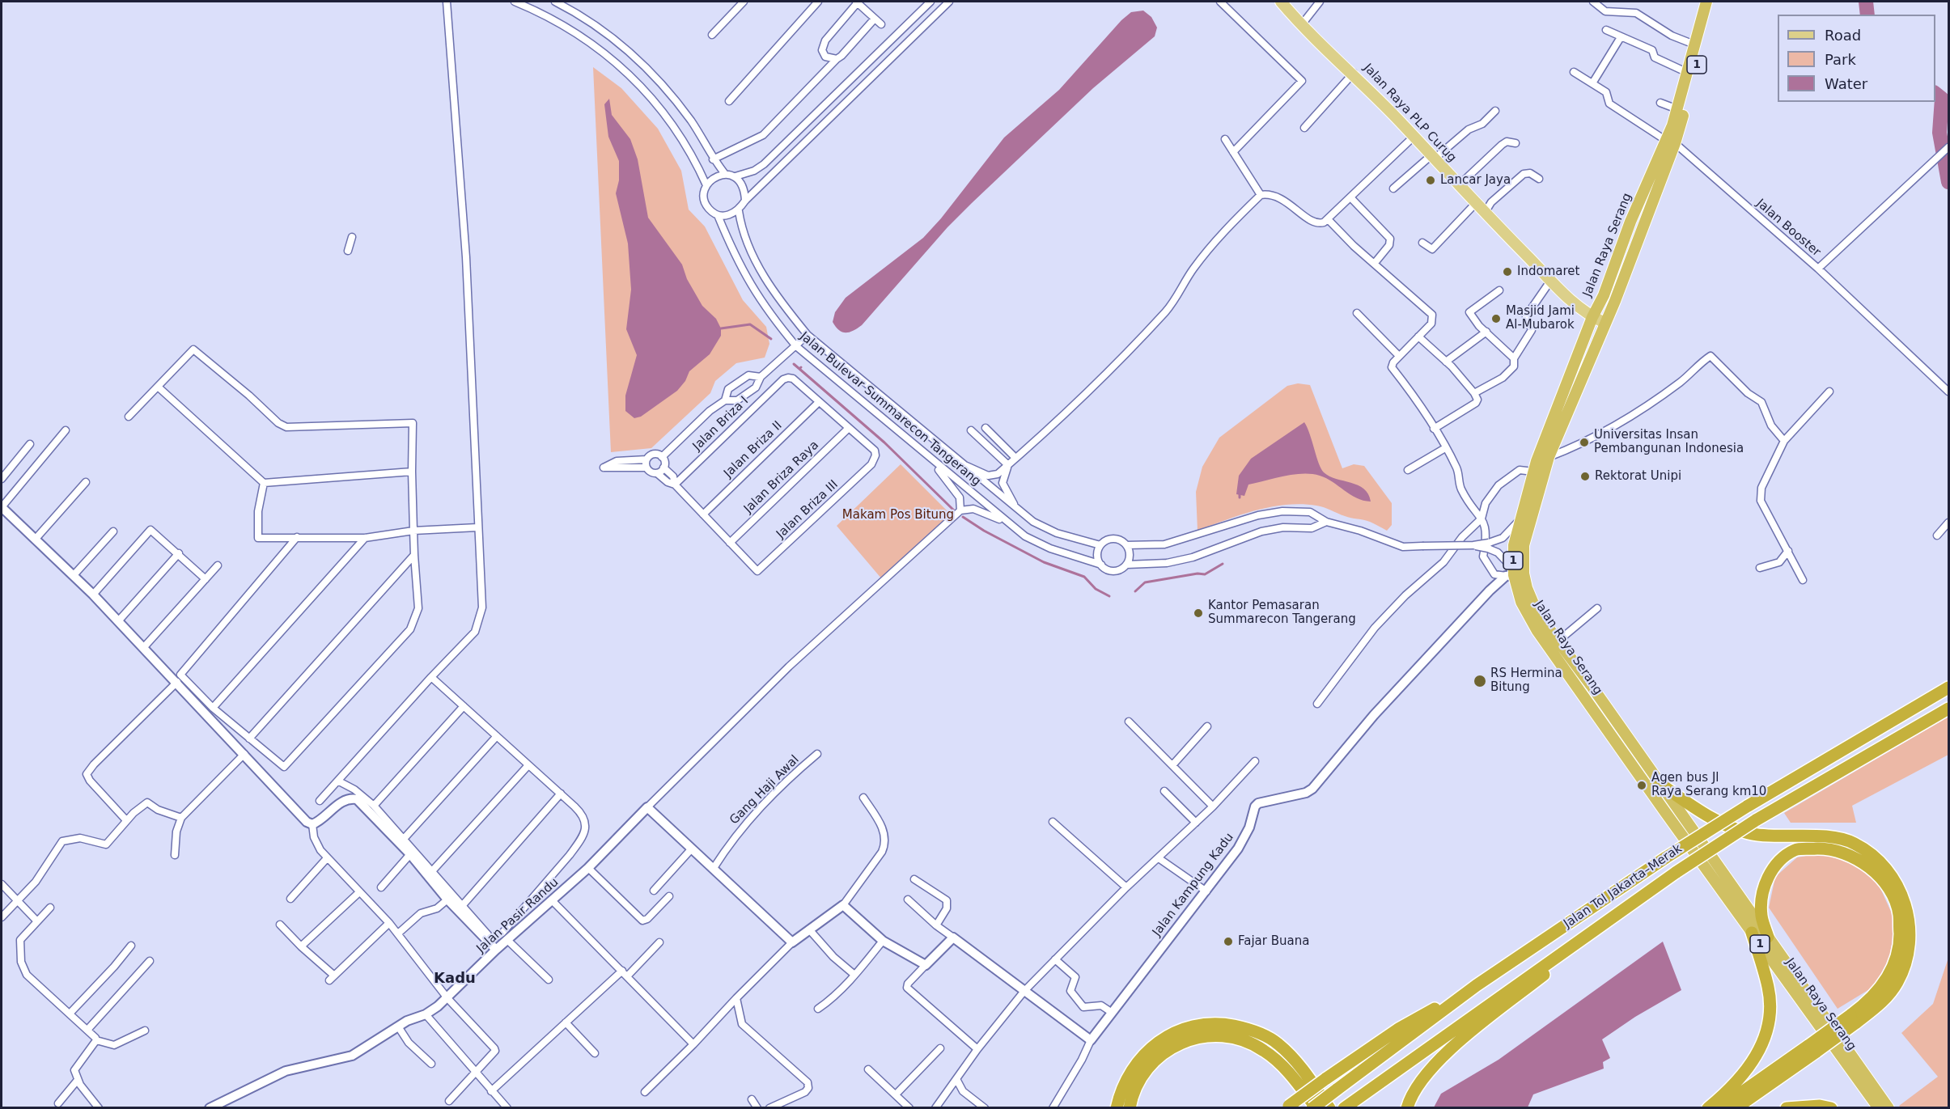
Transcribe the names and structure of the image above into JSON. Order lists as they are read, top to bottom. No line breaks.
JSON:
{"streets":{"highway":["1","Jalan Raya Serang","Jalan Tol Jakarta–Merak"],"main road":["Jalan Raya PLP Curug"],"street":["Jalan Booster","Jalan Bulevar Summarecon Tangerang","Jalan Briza I","Jalan Briza II","Jalan Briza Raya","Jalan Briza III","Gang Haji Awal","Jalan Kampung Kadu","Jalan Pasir Randu"]},"crossings":[["Jalan Raya PLP Curug","Jalan Raya Serang"],["Jalan Booster","Jalan Raya Serang"],["Jalan Raya Serang","Jalan Bulevar Summarecon Tangerang"],["Jalan Raya Serang","Jalan Kampung Kadu"],["Jalan Bulevar Summarecon Tangerang","Jalan Kampung Kadu"],["Jalan Briza I","Jalan Briza II"],["Jalan Briza Raya","Jalan Briza III"]],"districts":["Kadu"],"parks":["Makam Pos Bitung"],"places":["Lancar Jaya","Indomaret","Masjid Jami Al-Mubarok","Universitas Insan Pembangunan Indonesia","Rektorat Unipi","Kantor Pemasaran Summarecon Tangerang","RS Hermina Bitung","Agen bus Jl Raya Serang km10","Fajar Buana"],"legend":["Road","Park","Water"]}
